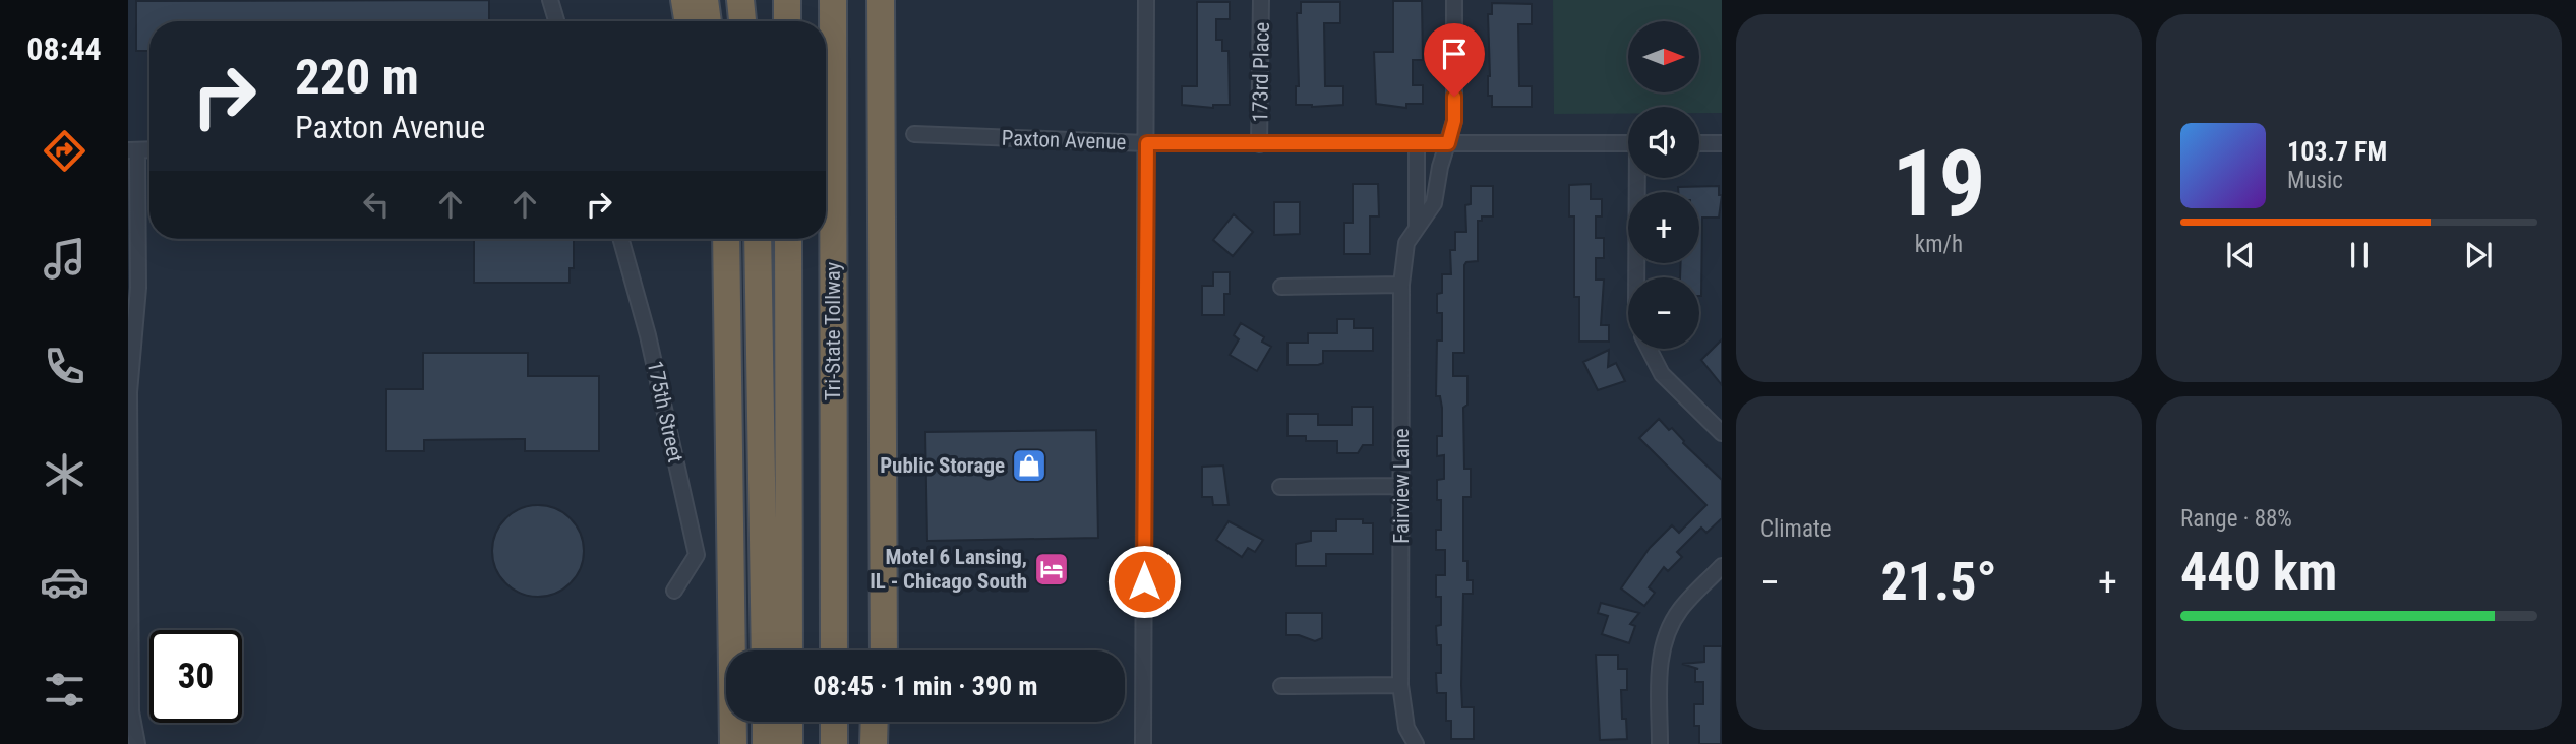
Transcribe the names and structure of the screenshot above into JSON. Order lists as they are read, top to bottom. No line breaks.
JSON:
{"streets":{"highway":["Tri-State Tollway"],"street":["173rd Place","Paxton Avenue","175th Street","Fairview Lane"]},"crossings":[["173rd Place","Paxton Avenue"],["Paxton Avenue","Fairview Lane"]],"places":{"shop":["Public Storage"],"hotel":["Motel 6 Lansing, IL - Chicago South"]},"north":"right","page":{"tabs":"08:44","tile":[["19","km/h"],"Climate",["Range · 88%","440 km"]],"map_buttons":["+","−"],"turn":["220 m","Paxton Avenue"],"song":["103.7 FM","Music"],"heat":["−","21.5°","+"],"limit":"30","trip":"08:45 · 1 min · 390 m"}}
